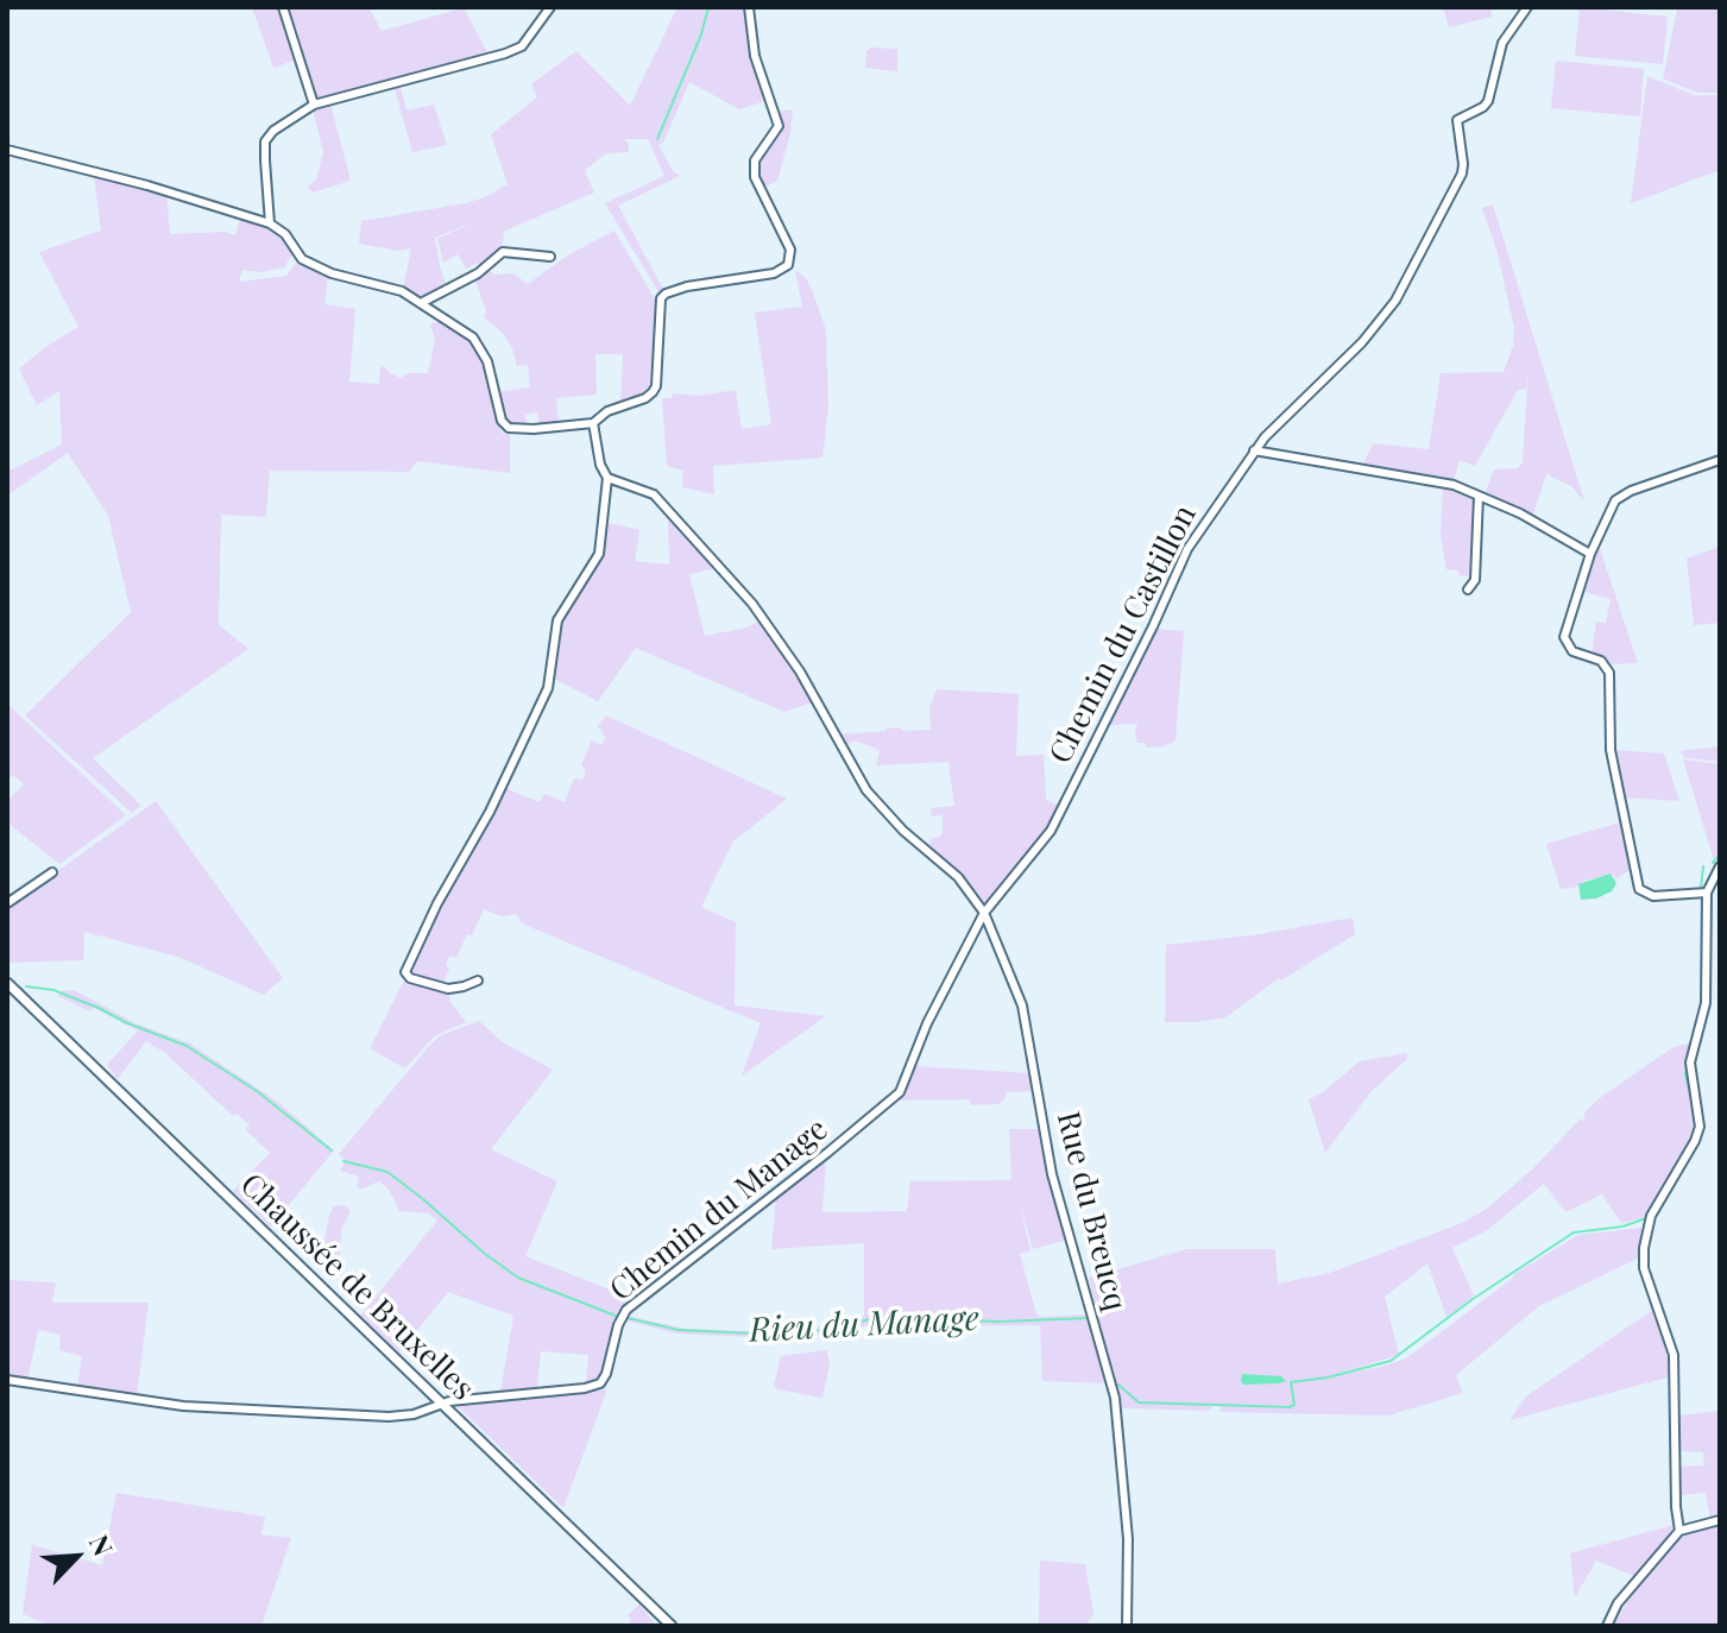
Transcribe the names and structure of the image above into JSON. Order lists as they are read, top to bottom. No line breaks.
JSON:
{"streets":{"main road":["Chaussée de Bruxelles"],"street":["Chemin du Castillon","Chemin du Manage","Rue du Breucq"]},"crossings":[["Chemin du Castillon","Chemin du Manage"],["Chemin du Castillon","Rue du Breucq"],["Chemin du Manage","Rue du Breucq"],["Chemin du Manage","Chaussée de Bruxelles"]],"water":["Rieu du Manage"],"north":"top right"}
